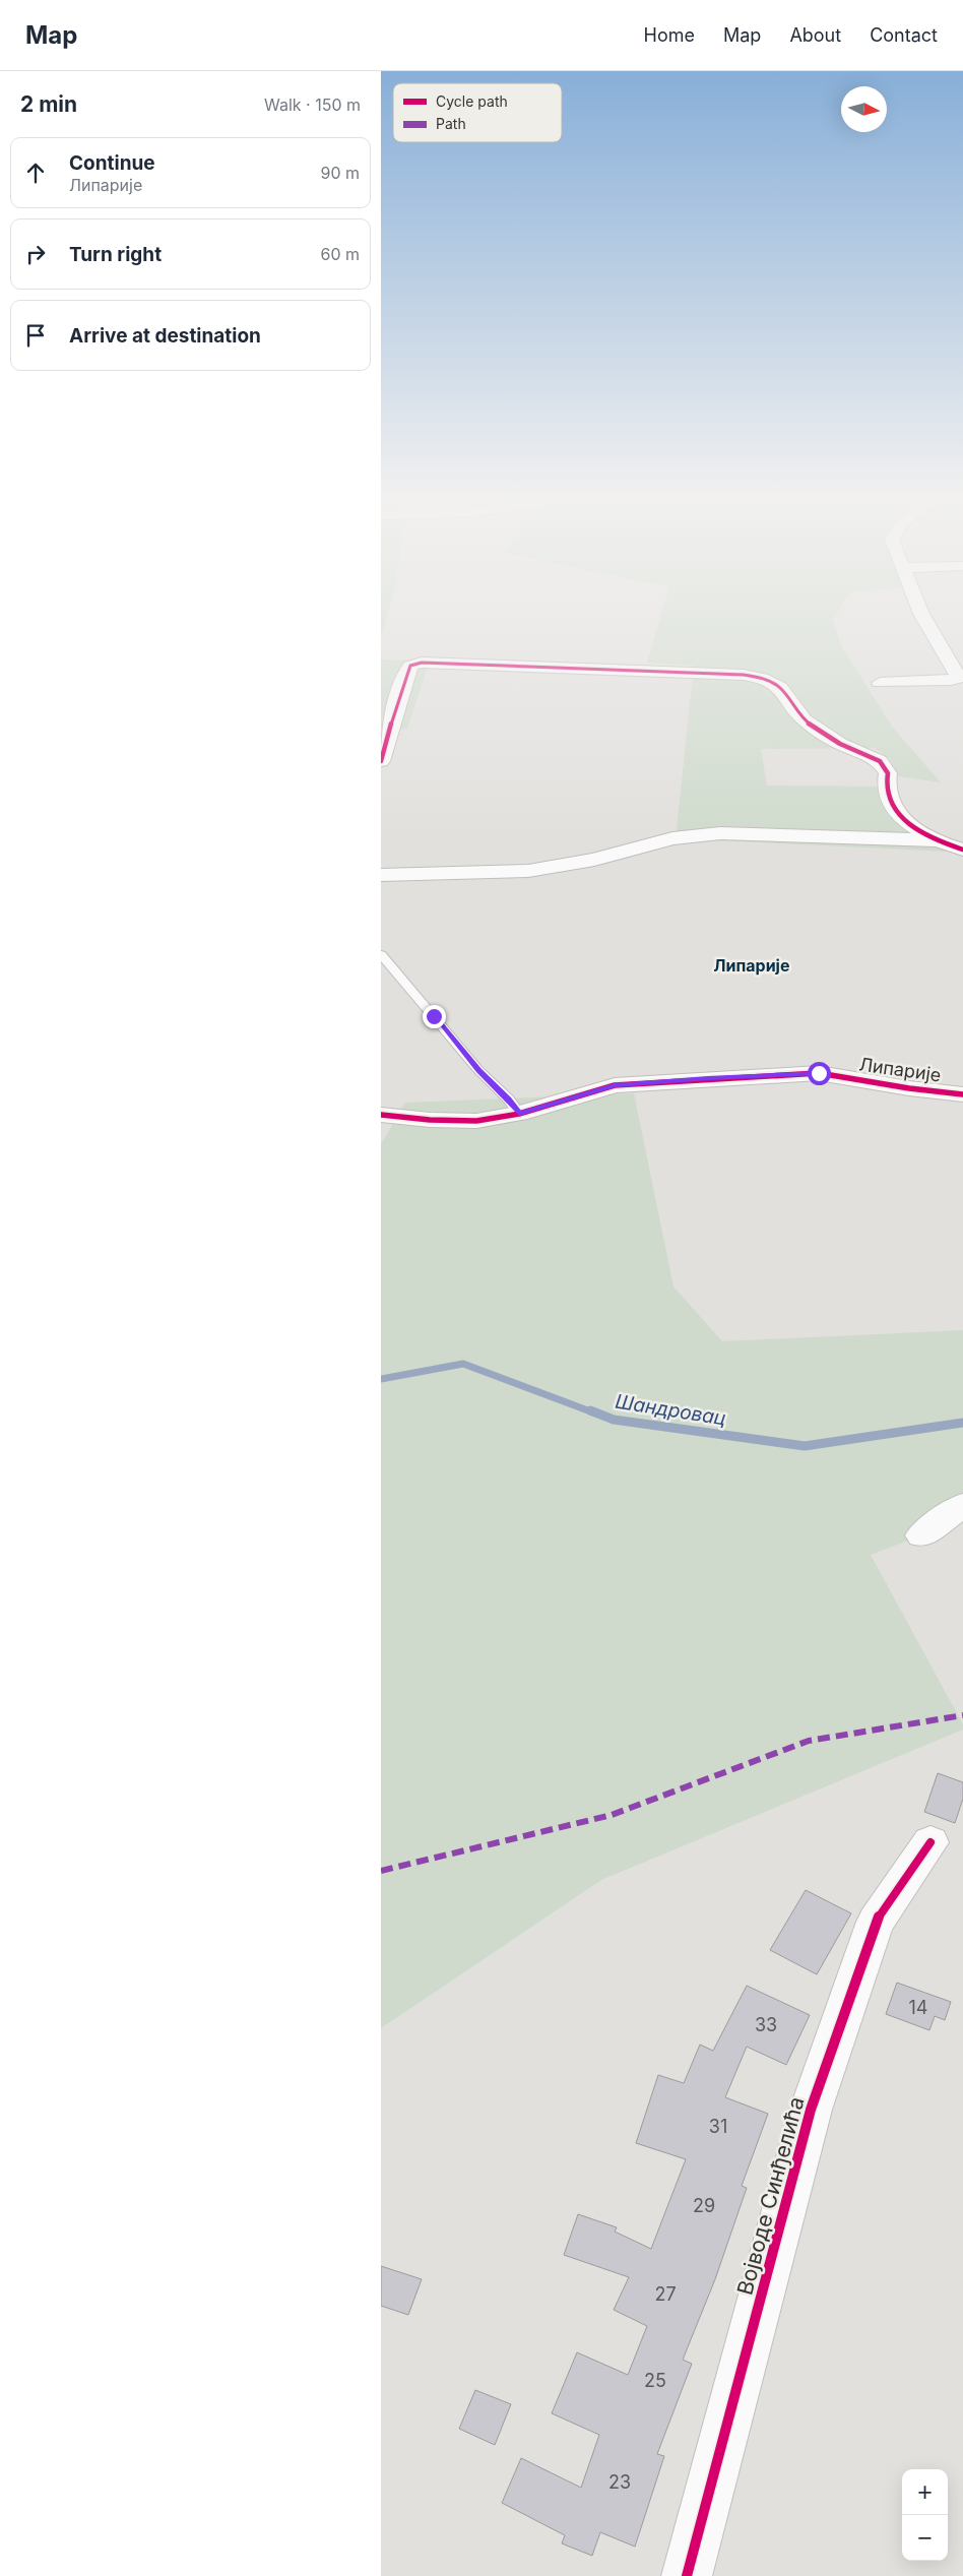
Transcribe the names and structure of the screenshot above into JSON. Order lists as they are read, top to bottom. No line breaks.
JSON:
{"streets":{"street":["Липарије","Војводе Синђелића"]},"districts":["Липарије"],"water":["Шандровац"],"house_numbers":["14","33","31","29","27","25","23"],"legend":["Cycle path","Path"],"north":"right","page":{"header":"Map","nav":["Home","Map","About","Contact"],"heading":["2 min","Walk · 150 m"],"list":[["Continue","Липарије","90 m"],["Turn right","60 m"],"Arrive at destination"],"map_buttons":["+","−"]}}
